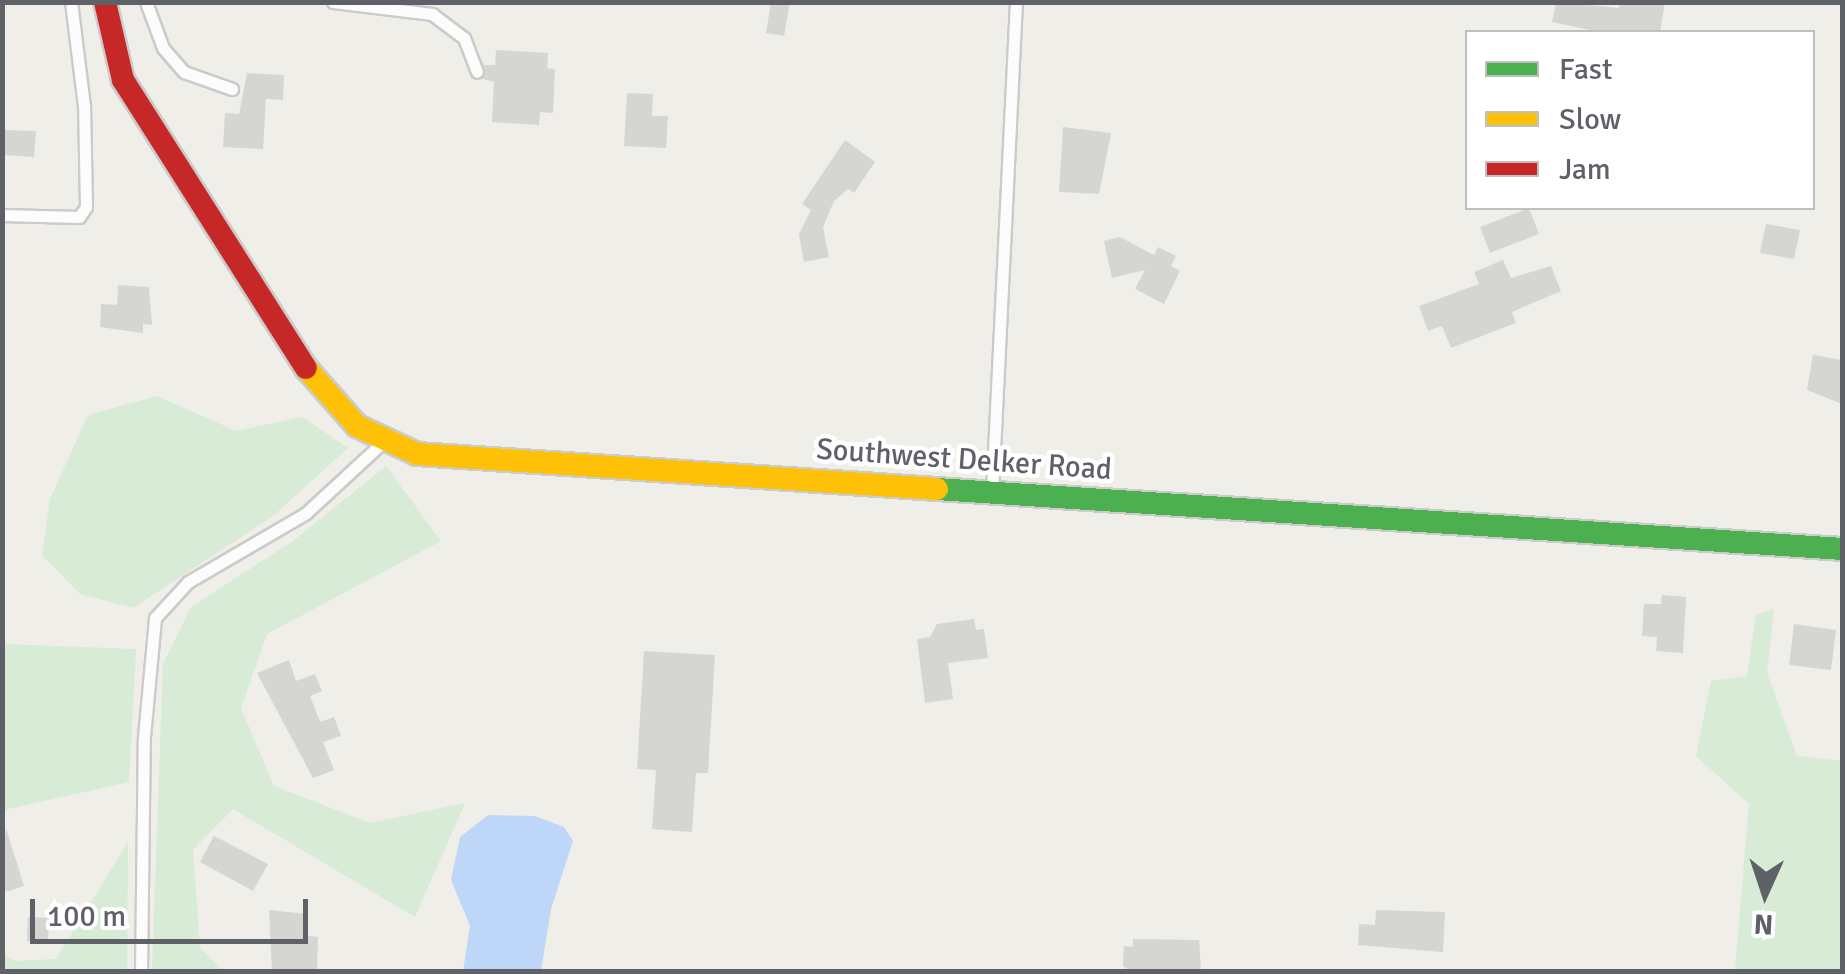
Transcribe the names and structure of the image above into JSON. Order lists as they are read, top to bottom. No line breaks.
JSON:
{"streets":{"street":["Southwest Delker Road"]},"legend":["Fast","Slow","Jam"],"scale_bar":"100 m","north":"bottom"}
